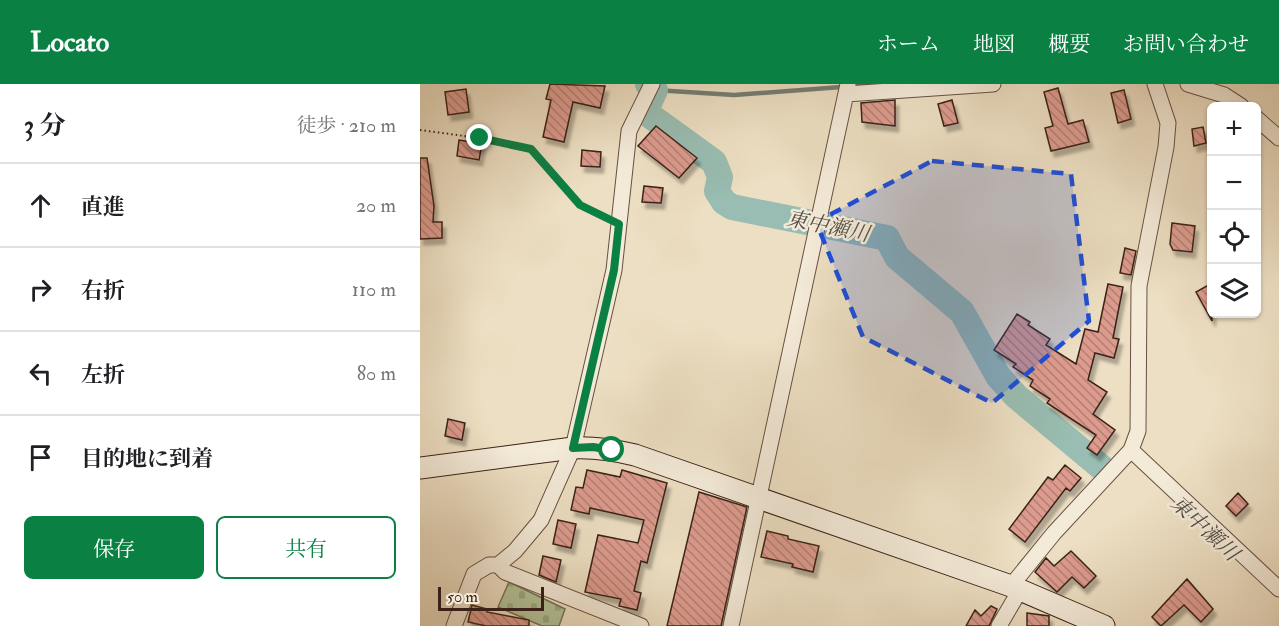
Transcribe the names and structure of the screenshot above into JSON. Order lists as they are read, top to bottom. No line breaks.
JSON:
{"water":["東中瀬川"],"scale_bar":"50 m","page":{"header":"Locato","nav":["ホーム","地図","概要","お問い合わせ"],"heading":["3 分","徒歩 · 210 m"],"map_buttons":["+","−"],"list":[["直進","20 m"],["右折","110 m"],["左折","80 m"],"目的地に到着"],"buttons":["保存","共有"],"scale":"50 m"}}
